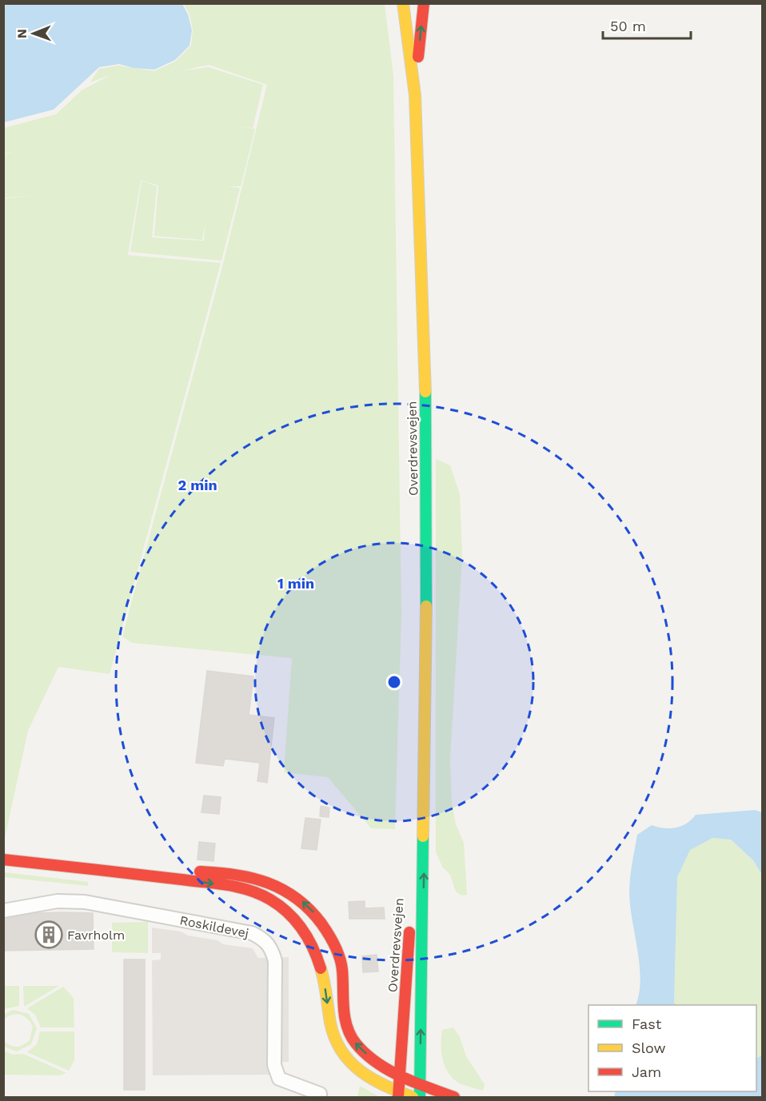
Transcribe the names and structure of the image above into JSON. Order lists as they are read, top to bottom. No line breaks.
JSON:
{"streets":{"main road":["Overdrevsvejen"],"street":["Roskildevej"]},"places":{"building":["Favrholm"]},"legend":["Fast","Slow","Jam"],"scale_bar":"50 m","north":"left","rings":["2 min","1 min"]}
